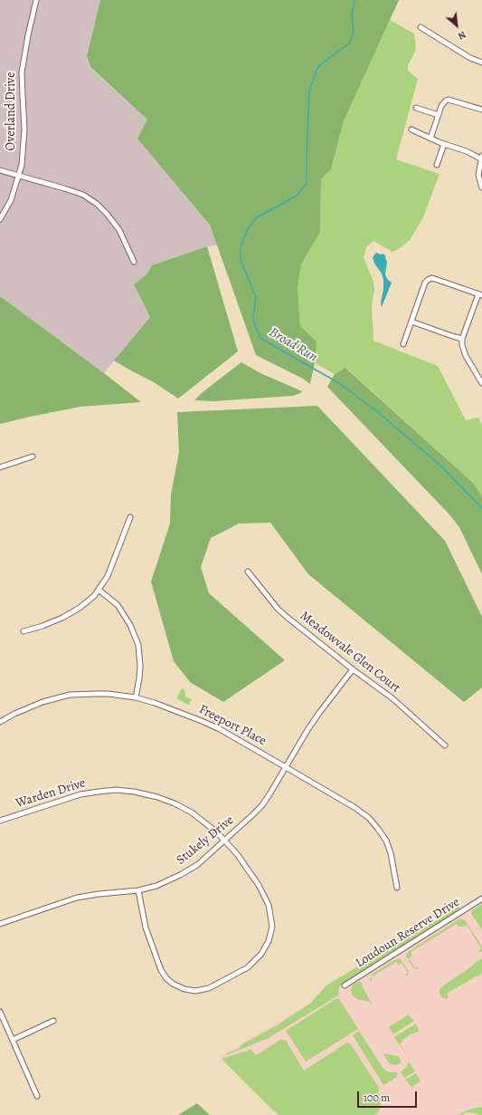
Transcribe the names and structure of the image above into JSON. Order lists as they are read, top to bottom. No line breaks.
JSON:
{"streets":{"street":["Overland Drive","Meadowvale Glen Court","Freeport Place","Warden Drive","Stukely Drive","Loudoun Reserve Drive"]},"crossings":[["Meadowvale Glen Court","Stukely Drive"],["Freeport Place","Stukely Drive"],["Warden Drive","Stukely Drive"]],"water":["Broad Run"],"scale_bar":"100 m","north":"bottom right"}
